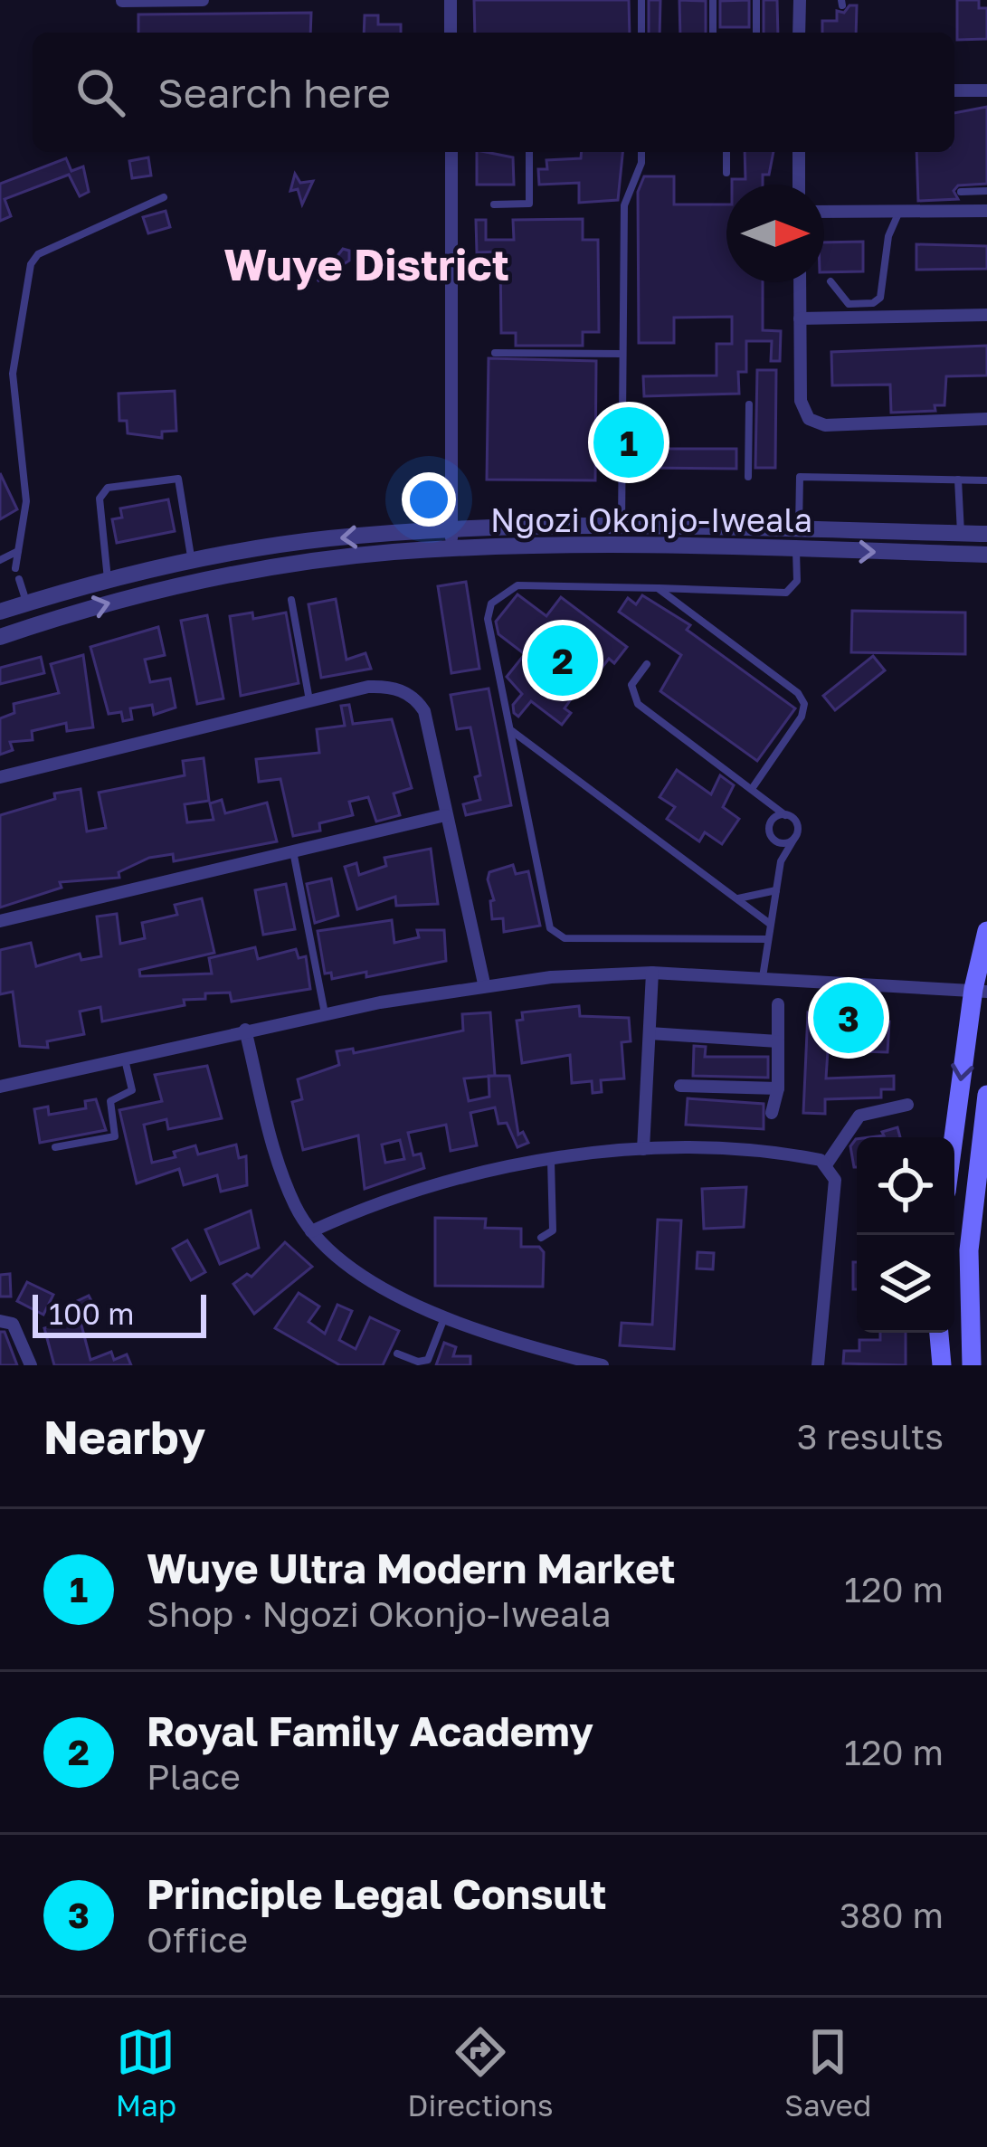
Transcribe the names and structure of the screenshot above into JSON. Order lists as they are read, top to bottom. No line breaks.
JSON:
{"streets":{"street":["Ngozi Okonjo-Iweala"]},"districts":["Wuye District"],"scale_bar":"100 m","north":"right","page":{"search":"Search here","pins":["1","2","3"],"scale":"100 m","heading":["Nearby","3 results"],"list":[{"mark":"1","name":"Wuye Ultra Modern Market","note":"Shop · Ngozi Okonjo-Iweala","value":"120 m"},{"mark":"2","name":"Royal Family Academy","note":"Place","value":"120 m"},{"mark":"3","name":"Principle Legal Consult","note":"Office","value":"380 m"}],"nav":["Map","Directions","Saved"]}}
